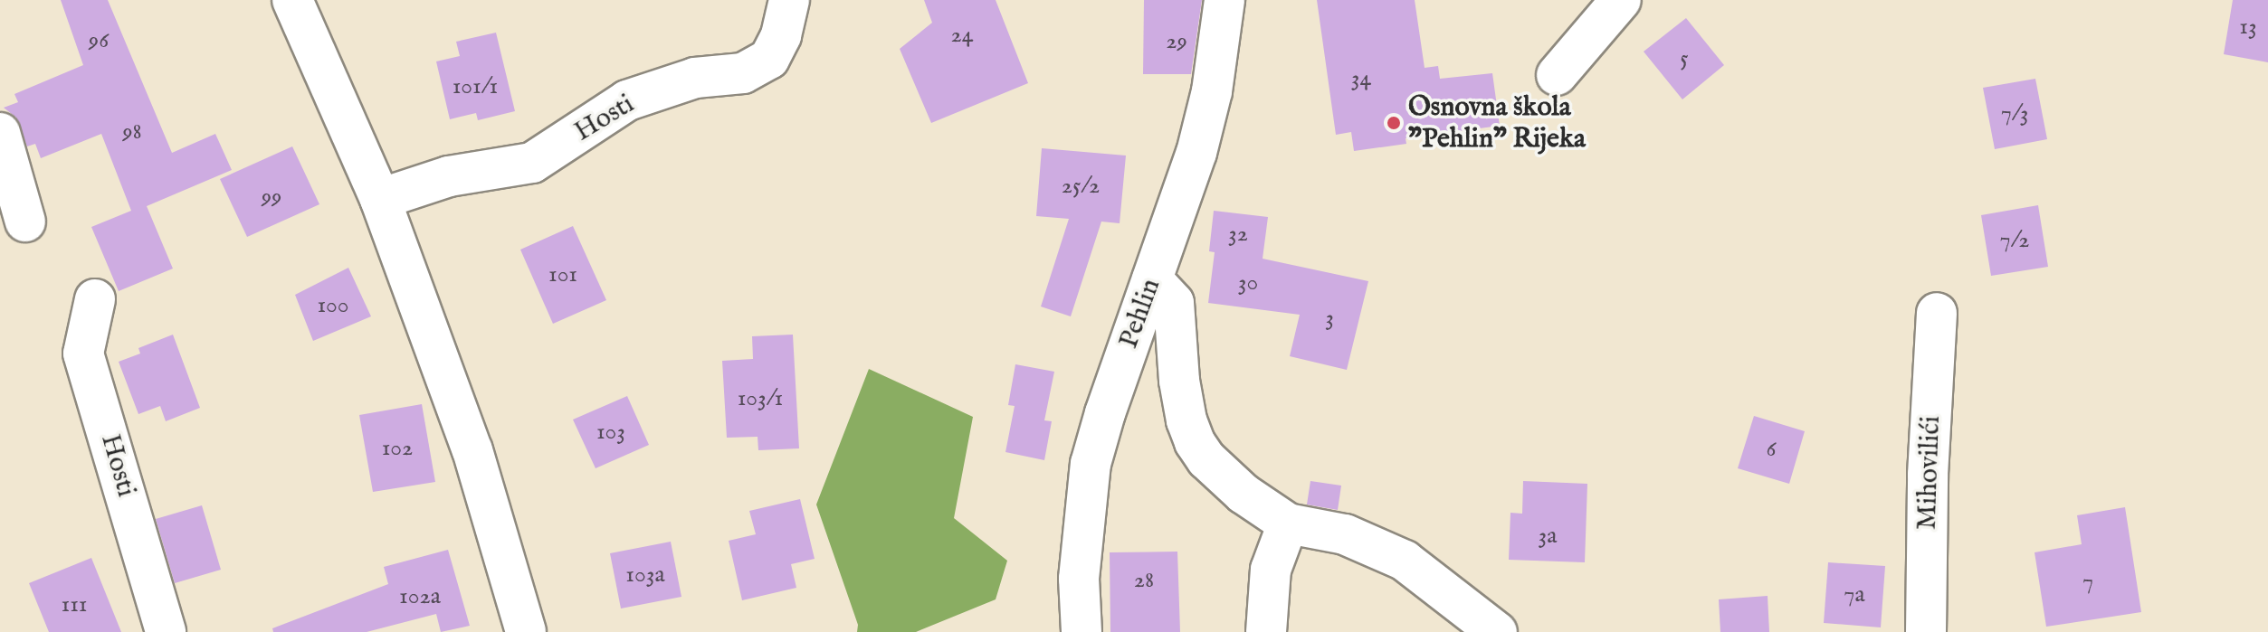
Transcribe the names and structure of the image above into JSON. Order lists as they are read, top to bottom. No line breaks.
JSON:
{"streets":{"street":["Hosti","Pehlin","Mihovilići"]},"places":["Osnovna škola \"Pehlin\" Rijeka"],"house_numbers":["13","24","96","29","5","34","101/1","7/3","98","25/2","99","32","7/2","101","30","100","3","103/1","103","102","6","3a","103a","28","7","7a","102a","111"]}
